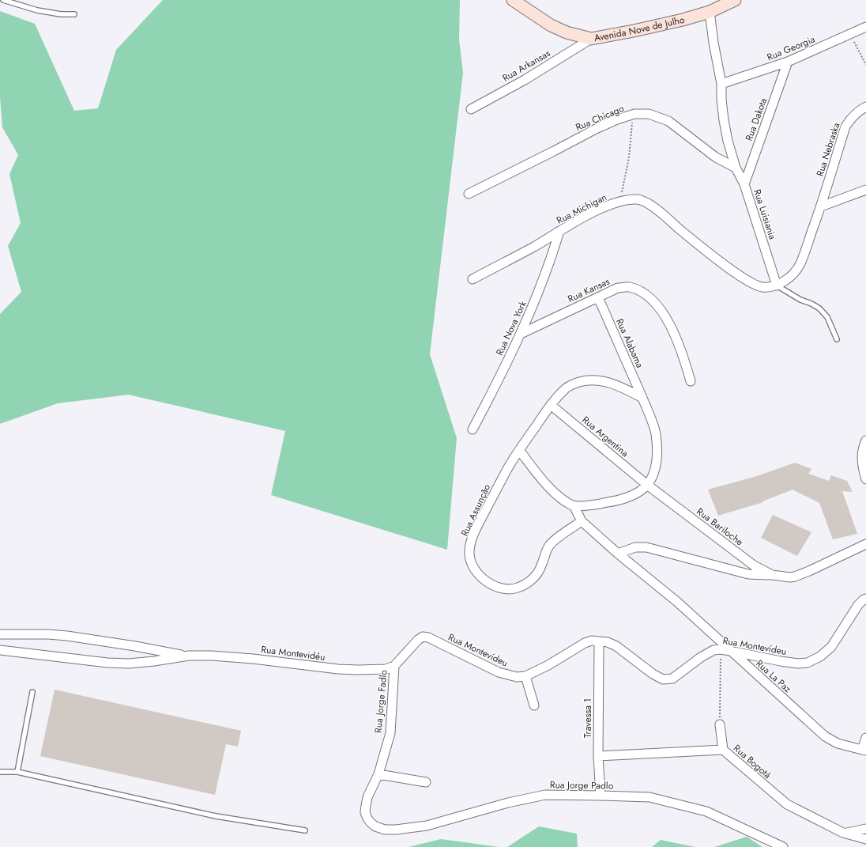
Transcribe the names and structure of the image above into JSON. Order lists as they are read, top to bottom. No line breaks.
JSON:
{"streets":{"main road":["Avenida Nove de Julho"],"street":["Rua Georgia","Rua Arkansas","Rua Chicago","Rua Dakota","Rua Nebraska","Rua Michigan","Rua Luisiania","Rua Kansas","Rua Nova York","Rua Alabama","Rua Argentina","Rua Assunção","Rua Bariloche","Rua Montevídeu","Rua Montevidéu","Rua La Paz","Rua Jorge Fadlo","Travessa 1","Rua Bogotá","Rua Jorge Padlo"]},"crossings":[["Avenida Nove de Julho","Rua Arkansas"],["Avenida Nove de Julho","Rua Luisiania"],["Rua Georgia","Rua Dakota"],["Rua Georgia","Rua Luisiania"],["Rua Chicago","Rua Luisiania"],["Rua Dakota","Rua Luisiania"],["Rua Michigan","Rua Luisiania"],["Rua Michigan","Rua Nova York"],["Rua Kansas","Rua Nova York"],["Rua Kansas","Rua Alabama"],["Rua Alabama","Rua Argentina"],["Rua Alabama","Rua Assunção"],["Rua Alabama","Rua Bariloche"],["Rua Argentina","Rua Assunção"],["Rua Argentina","Rua Bariloche"],["Rua Montevídeu","Rua Montevidéu"],["Rua Montevídeu","Rua La Paz"],["Rua Montevídeu","Rua Jorge Fadlo"],["Rua Montevídeu","Travessa 1"],["Rua Montevidéu","Rua Jorge Fadlo"],["Rua Jorge Fadlo","Rua Jorge Padlo"],["Travessa 1","Rua Bogotá"],["Travessa 1","Rua Jorge Padlo"]]}
